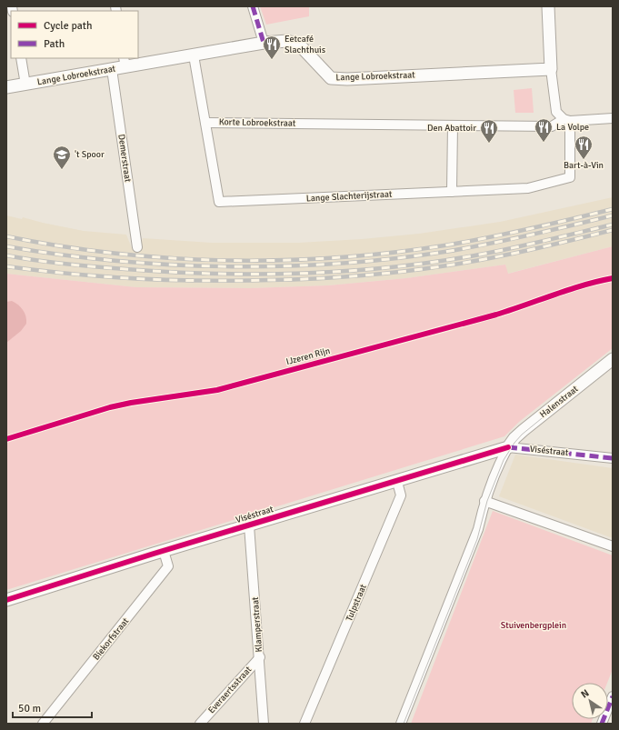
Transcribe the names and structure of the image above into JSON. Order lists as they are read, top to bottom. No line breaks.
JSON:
{"streets":{"street":["Lange Lobroekstraat","Korte Lobroekstraat","Demerstraat","Lange Slachterijstraat","Halenstraat","Viséstraat","Tulpstraat","Klamperstraat","Biekorfstraat","Everaertsstraat"],"cycle path":["IJzeren Rijn"]},"crossings":[["Lange Lobroekstraat","Demerstraat"],["Lange Lobroekstraat","Lange Slachterijstraat"],["Korte Lobroekstraat","Lange Slachterijstraat"],["Halenstraat","Viséstraat"],["Viséstraat","Tulpstraat"],["Viséstraat","Klamperstraat"],["Viséstraat","Biekorfstraat"],["Klamperstraat","Everaertsstraat"]],"parks":["Stuivenbergplein"],"places":{"restaurant":["Eetcafé Slachthuis","La Volpe","Den Abattoir","Bart-à-Vin"],"school or university":["'t Spoor"]},"legend":["Cycle path","Path"],"scale_bar":"50 m","north":"top left"}
